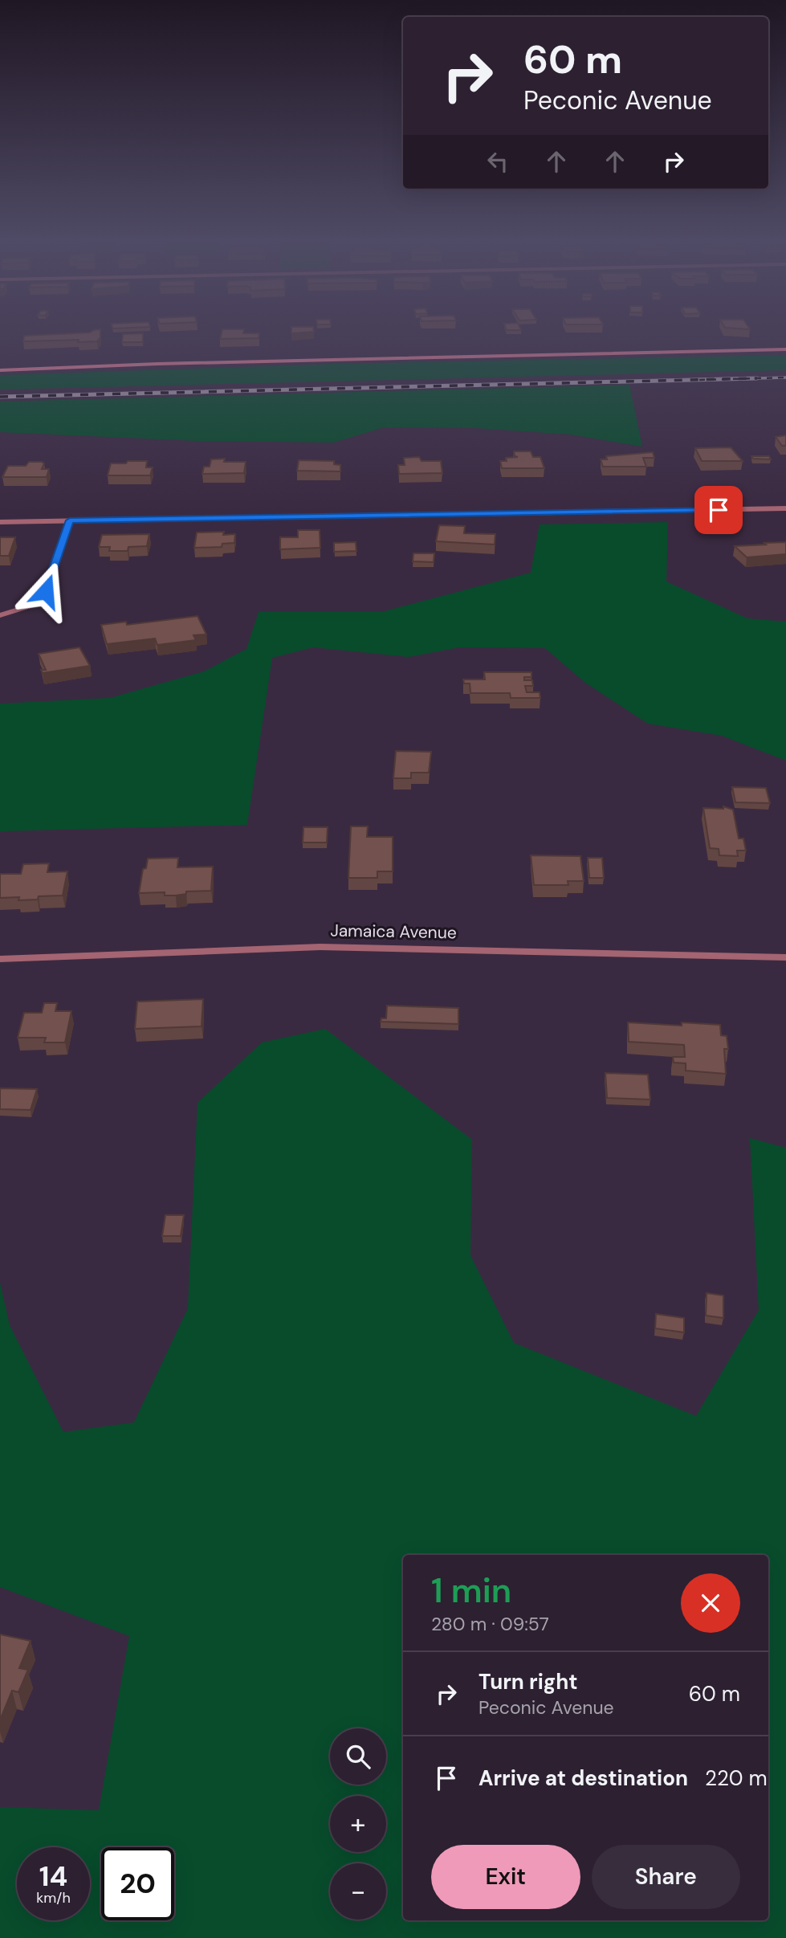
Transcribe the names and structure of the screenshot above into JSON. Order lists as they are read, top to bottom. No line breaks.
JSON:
{"streets":{"street":["Jamaica Avenue"]},"page":{"turn":["60 m","Peconic Avenue"],"heading":["1 min","280 m · 09:57"],"list":[{"name":"Turn right","note":"Peconic Avenue","value":"60 m"},{"name":"Arrive at destination","value":"220 m"}],"map_buttons":["+","−"],"buttons":["Exit","Share"],"speed":"14 km/h","limit":"20"}}
